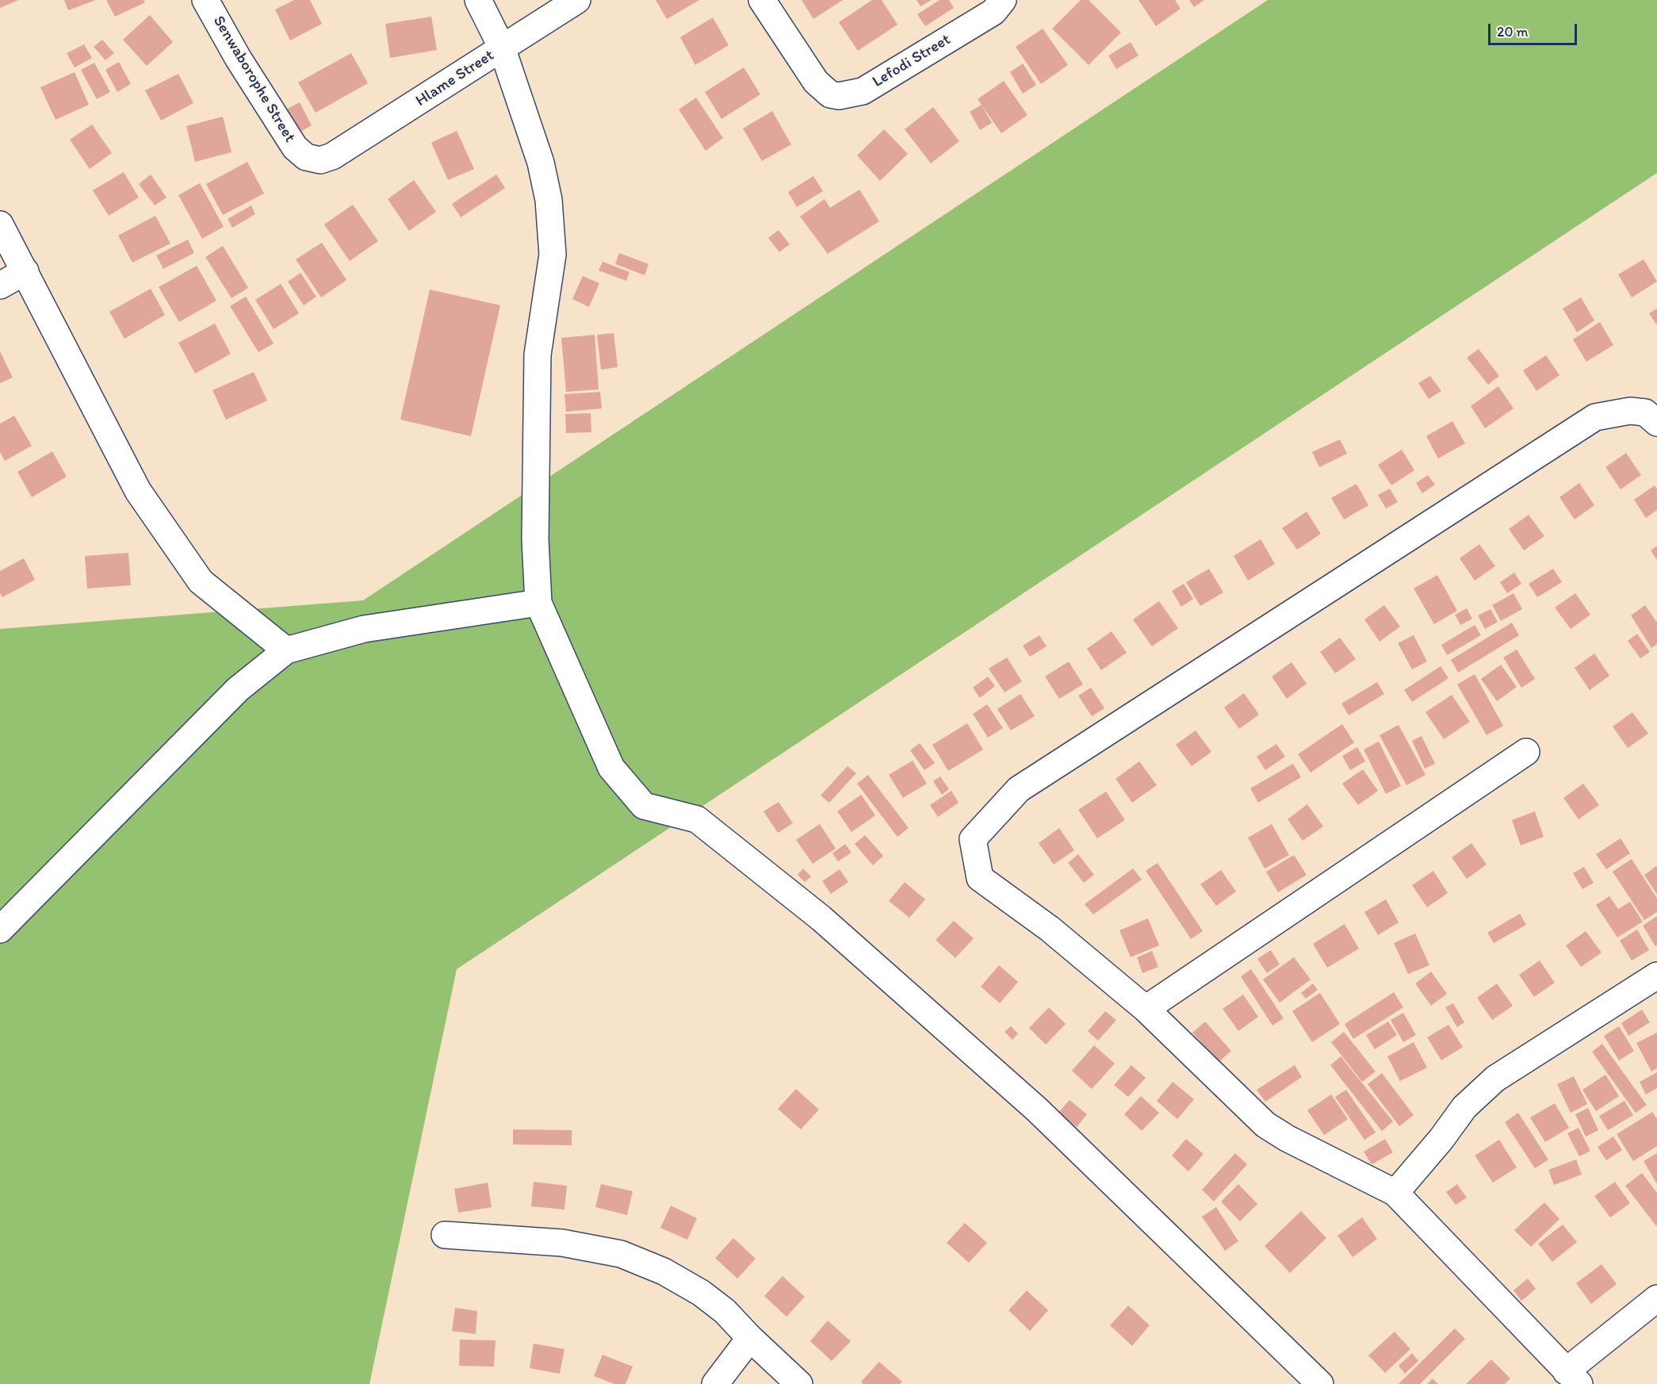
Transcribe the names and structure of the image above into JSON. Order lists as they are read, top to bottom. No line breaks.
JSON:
{"streets":{"street":["Lefodi Street","Hlame Street","Senwaborophe Street"]},"crossings":[["Hlame Street","Senwaborophe Street"]],"scale_bar":"20 m"}
